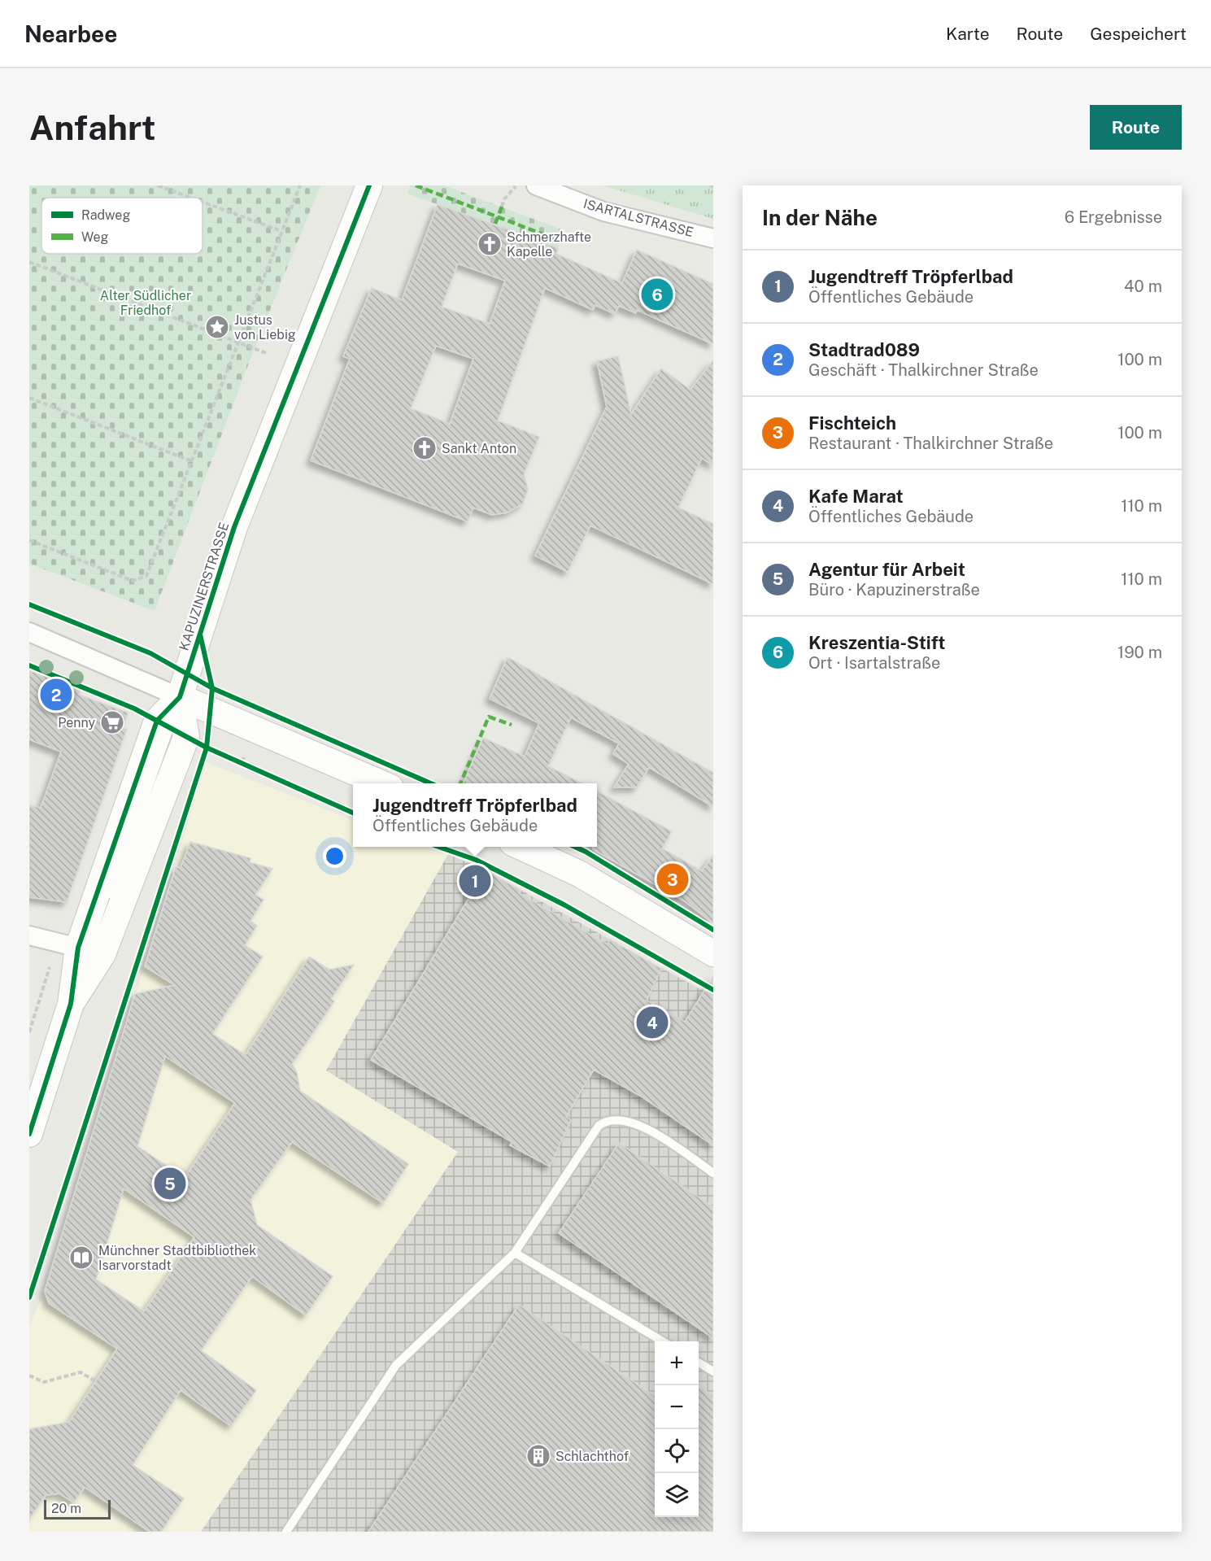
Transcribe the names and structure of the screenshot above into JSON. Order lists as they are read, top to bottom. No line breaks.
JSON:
{"streets":{"main road":["KAPUZINERSTRASSE"],"street":["ISARTALSTRASSE"]},"parks":["Alter Südlicher Friedhof"],"places":{"church":["Schmerzhafte Kapelle","Sankt Anton"],"place":["Justus von Liebig"],"supermarket":["Penny"],"library":["Münchner Stadtbibliothek Isarvorstadt"],"building":["Schlachthof"]},"legend":["Radweg","Weg"],"scale_bar":"20 m","page":{"header":"Nearbee","nav":["Karte","Route","Gespeichert"],"buttons":"Route","title":"Anfahrt","heading":["In der Nähe","6 Ergebnisse"],"list":[{"mark":"1","name":"Jugendtreff Tröpferlbad","note":"Öffentliches Gebäude","value":"40 m"},{"mark":"2","name":"Stadtrad089","note":"Geschäft · Thalkirchner Straße","value":"100 m"},{"mark":"3","name":"Fischteich","note":"Restaurant · Thalkirchner Straße","value":"100 m"},{"mark":"4","name":"Kafe Marat","note":"Öffentliches Gebäude","value":"110 m"},{"mark":"5","name":"Agentur für Arbeit","note":"Büro · Kapuzinerstraße","value":"110 m"},{"mark":"6","name":"Kreszentia-Stift","note":"Ort · Isartalstraße","value":"190 m"}],"pins":["6","2","3","1","4","5"],"popup":["Jugendtreff Tröpferlbad","Öffentliches Gebäude"],"map_buttons":["+","−"],"scale":"20 m"}}
